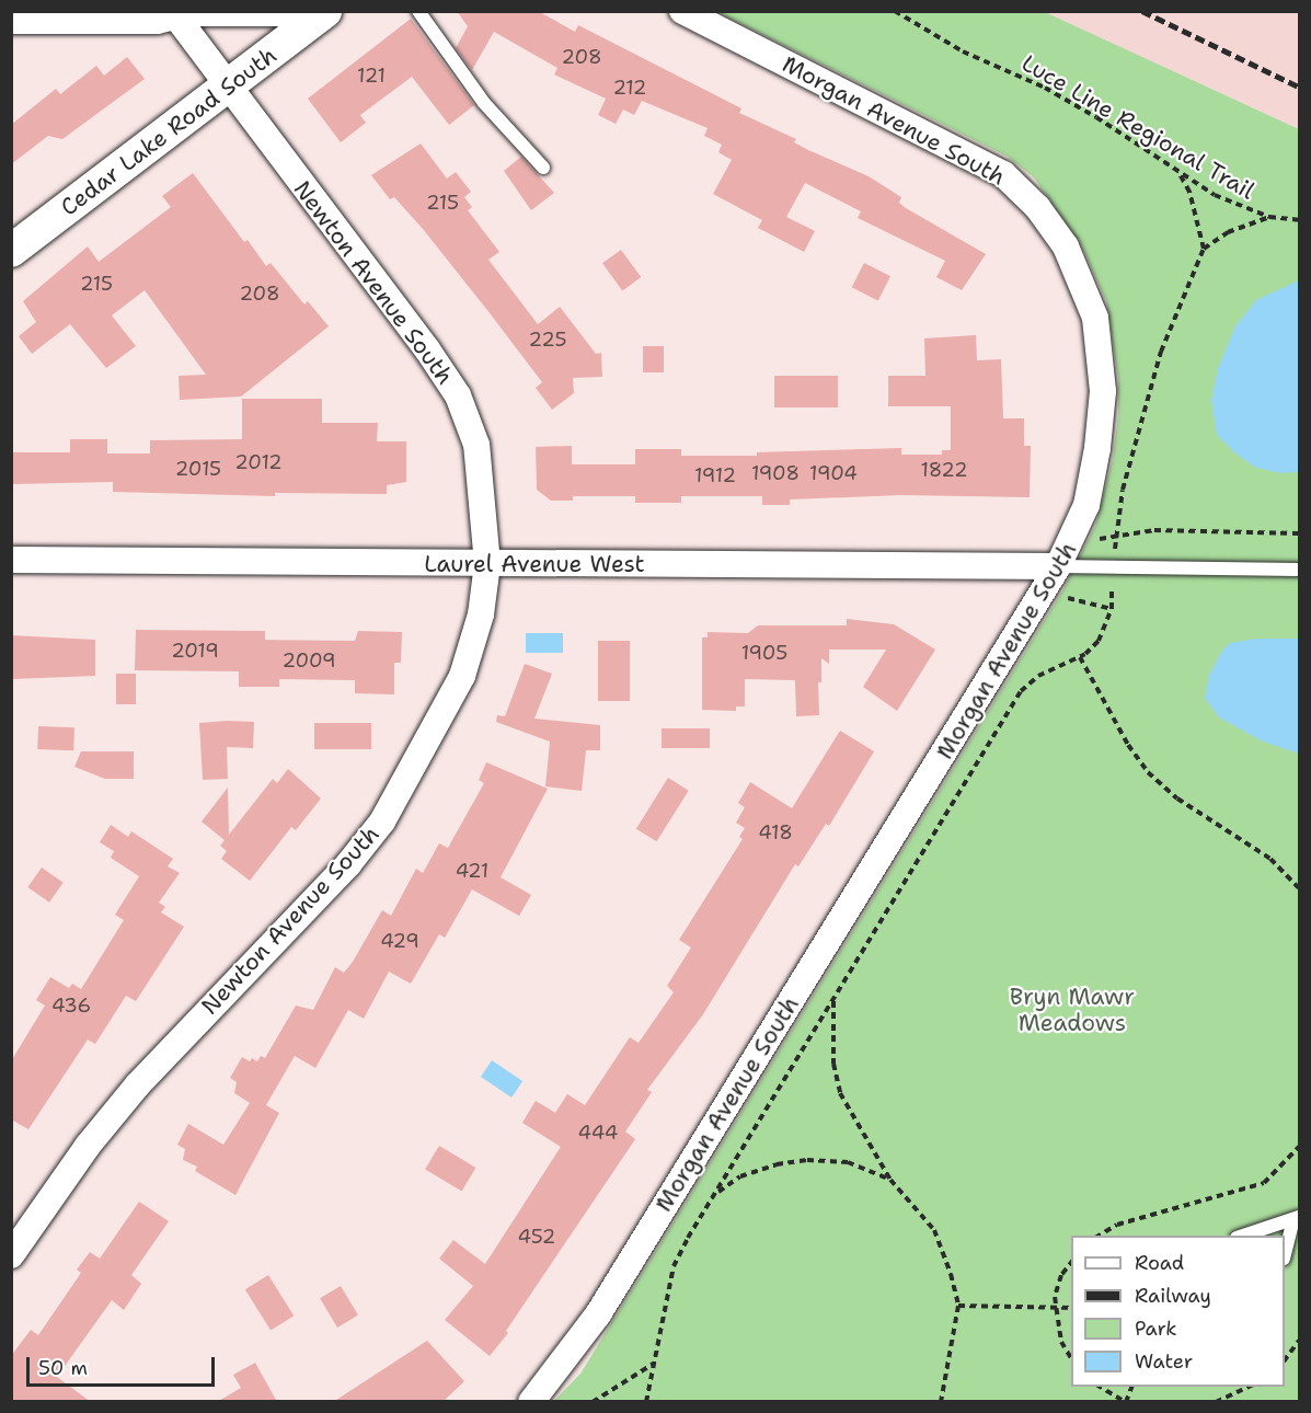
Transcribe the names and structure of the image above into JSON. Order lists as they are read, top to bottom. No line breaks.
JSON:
{"streets":{"street":["Morgan Avenue South","Cedar Lake Road South","Newton Avenue South","Laurel Avenue West"],"path":["Luce Line Regional Trail"]},"crossings":[["Morgan Avenue South","Laurel Avenue West"],["Cedar Lake Road South","Newton Avenue South"],["Newton Avenue South","Laurel Avenue West"]],"parks":["Bryn Mawr Meadows"],"house_numbers":["208","121","212","215","215","208","225","2012","2015","1822","1908","1904","1912","2019","1905","2009","418","421","429","436","444","452"],"legend":["Road","Railway","Park","Water"],"scale_bar":"50 m"}
